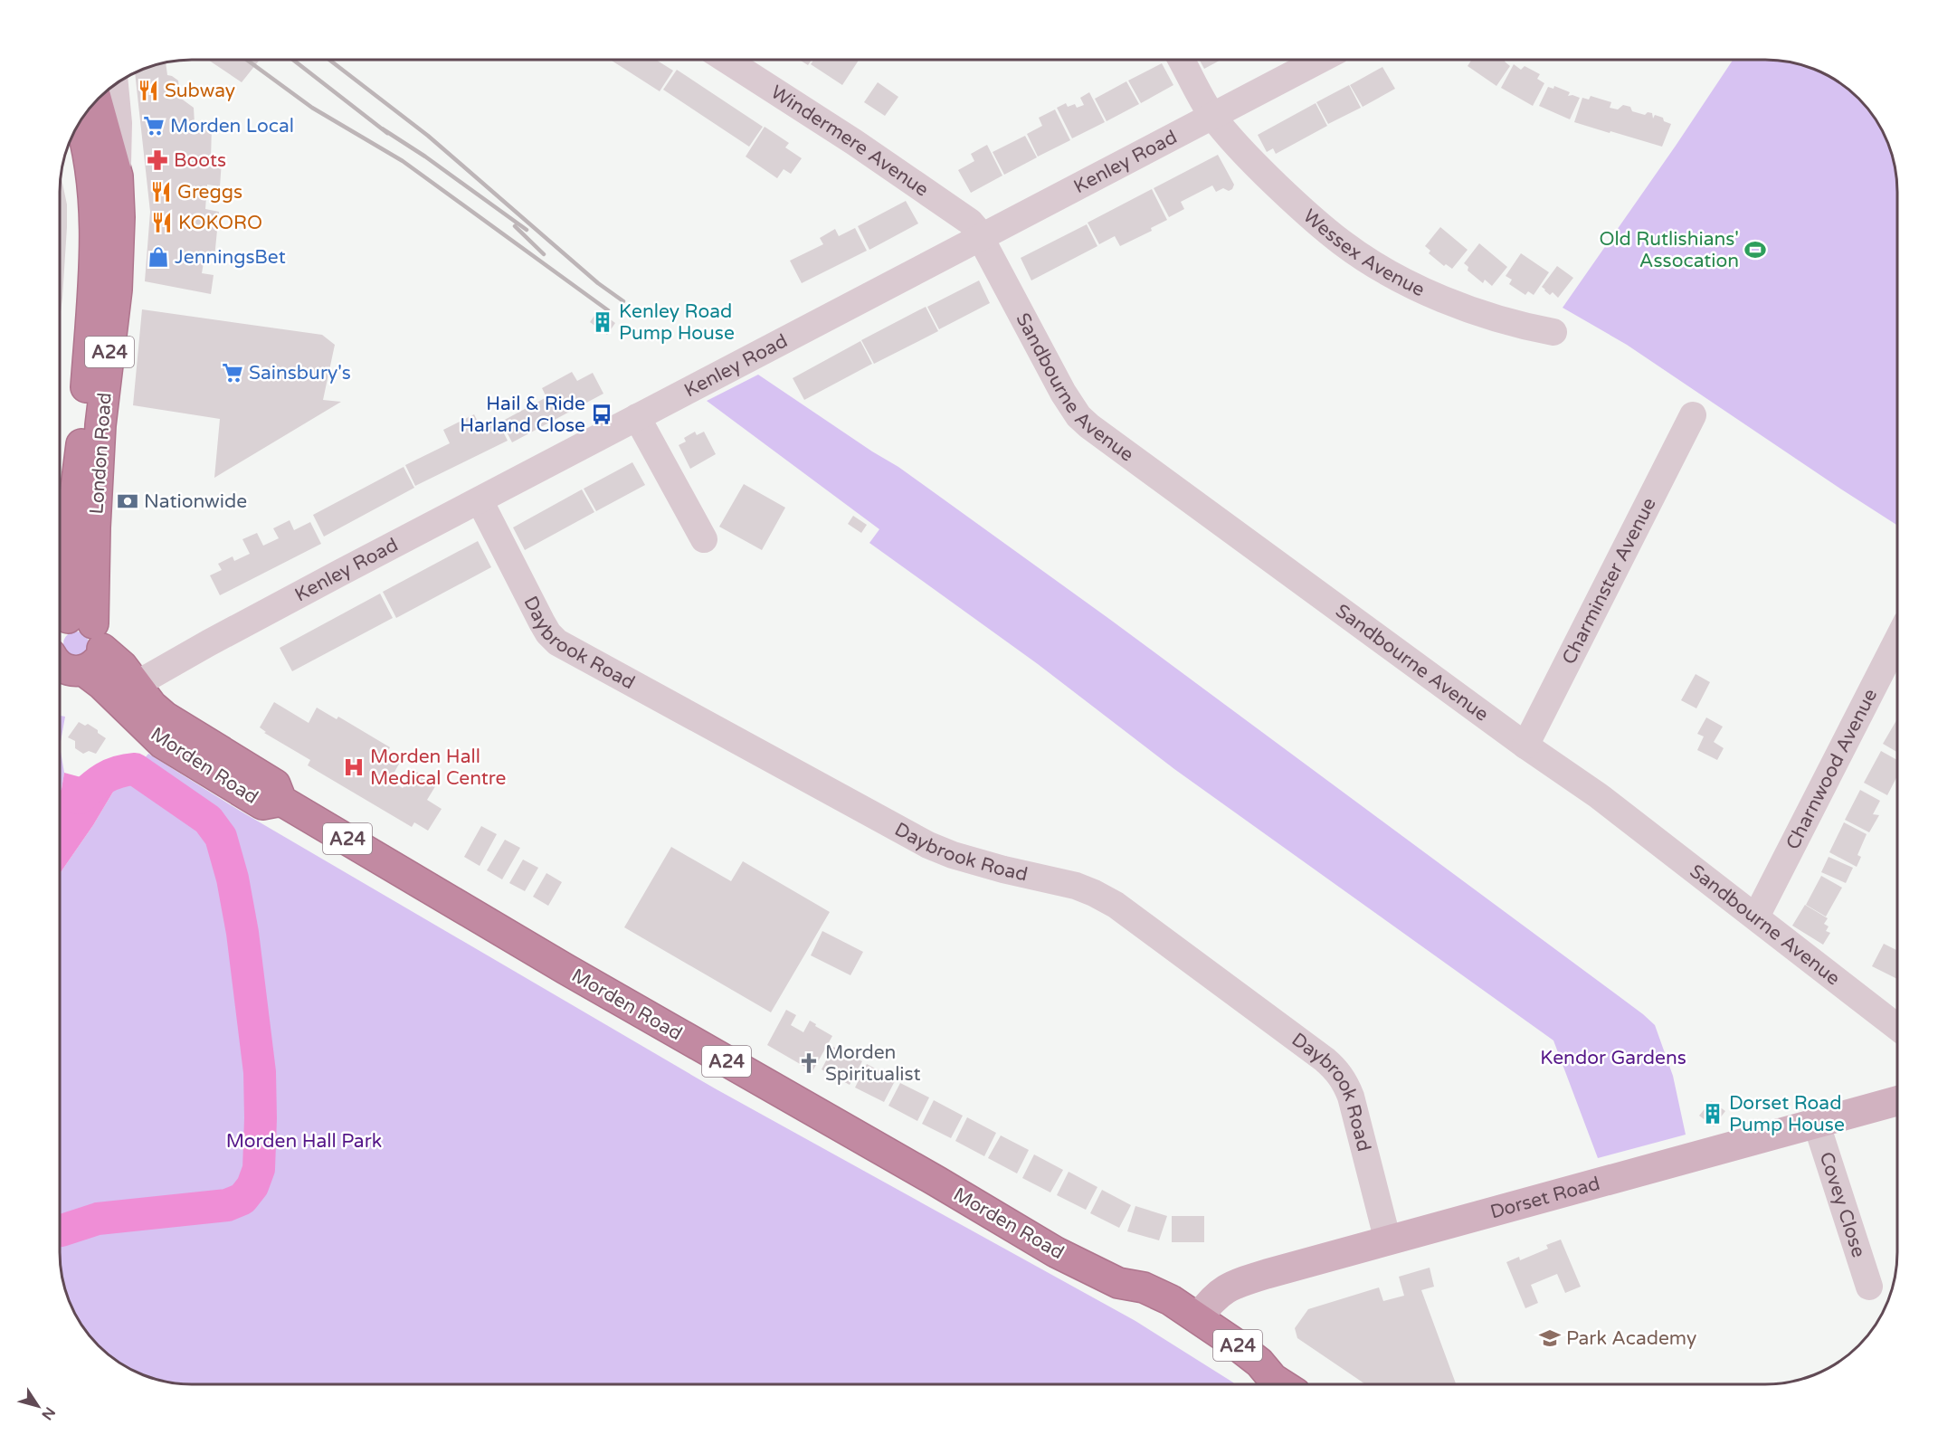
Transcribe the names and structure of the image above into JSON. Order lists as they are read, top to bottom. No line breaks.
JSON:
{"streets":{"highway":["A24","London Road","Morden Road"],"main road":["Dorset Road"],"street":["Windermere Avenue","Kenley Road","Wessex Avenue","Sandbourne Avenue","Charminster Avenue","Daybrook Road","Charnwood Avenue","Covey Close"]},"crossings":[["Windermere Avenue","Kenley Road"],["Windermere Avenue","Sandbourne Avenue"],["Kenley Road","Wessex Avenue"],["Kenley Road","Sandbourne Avenue"],["Kenley Road","Daybrook Road"],["Kenley Road","Morden Road"],["Sandbourne Avenue","Charminster Avenue"],["Sandbourne Avenue","Charnwood Avenue"],["London Road","Morden Road"],["Daybrook Road","Dorset Road"],["Morden Road","Dorset Road"],["Dorset Road","Covey Close"]],"parks":["Kendor Gardens","Morden Hall Park"],"places":{"restaurant":["Subway","Greggs","KOKORO"],"supermarket":["Morden Local","Sainsbury's"],"pharmacy":["Boots"],"sports":["Old Rutlishians' Assocation"],"shop":["JenningsBet"],"building":["Kenley Road Pump House","Dorset Road Pump House"],"bus stop":["Hail & Ride Harland Close"],"bank":["Nationwide"],"hospital":["Morden Hall Medical Centre"],"church":["Morden Spiritualist"],"school or university":["Park Academy"]},"north":"bottom right"}
